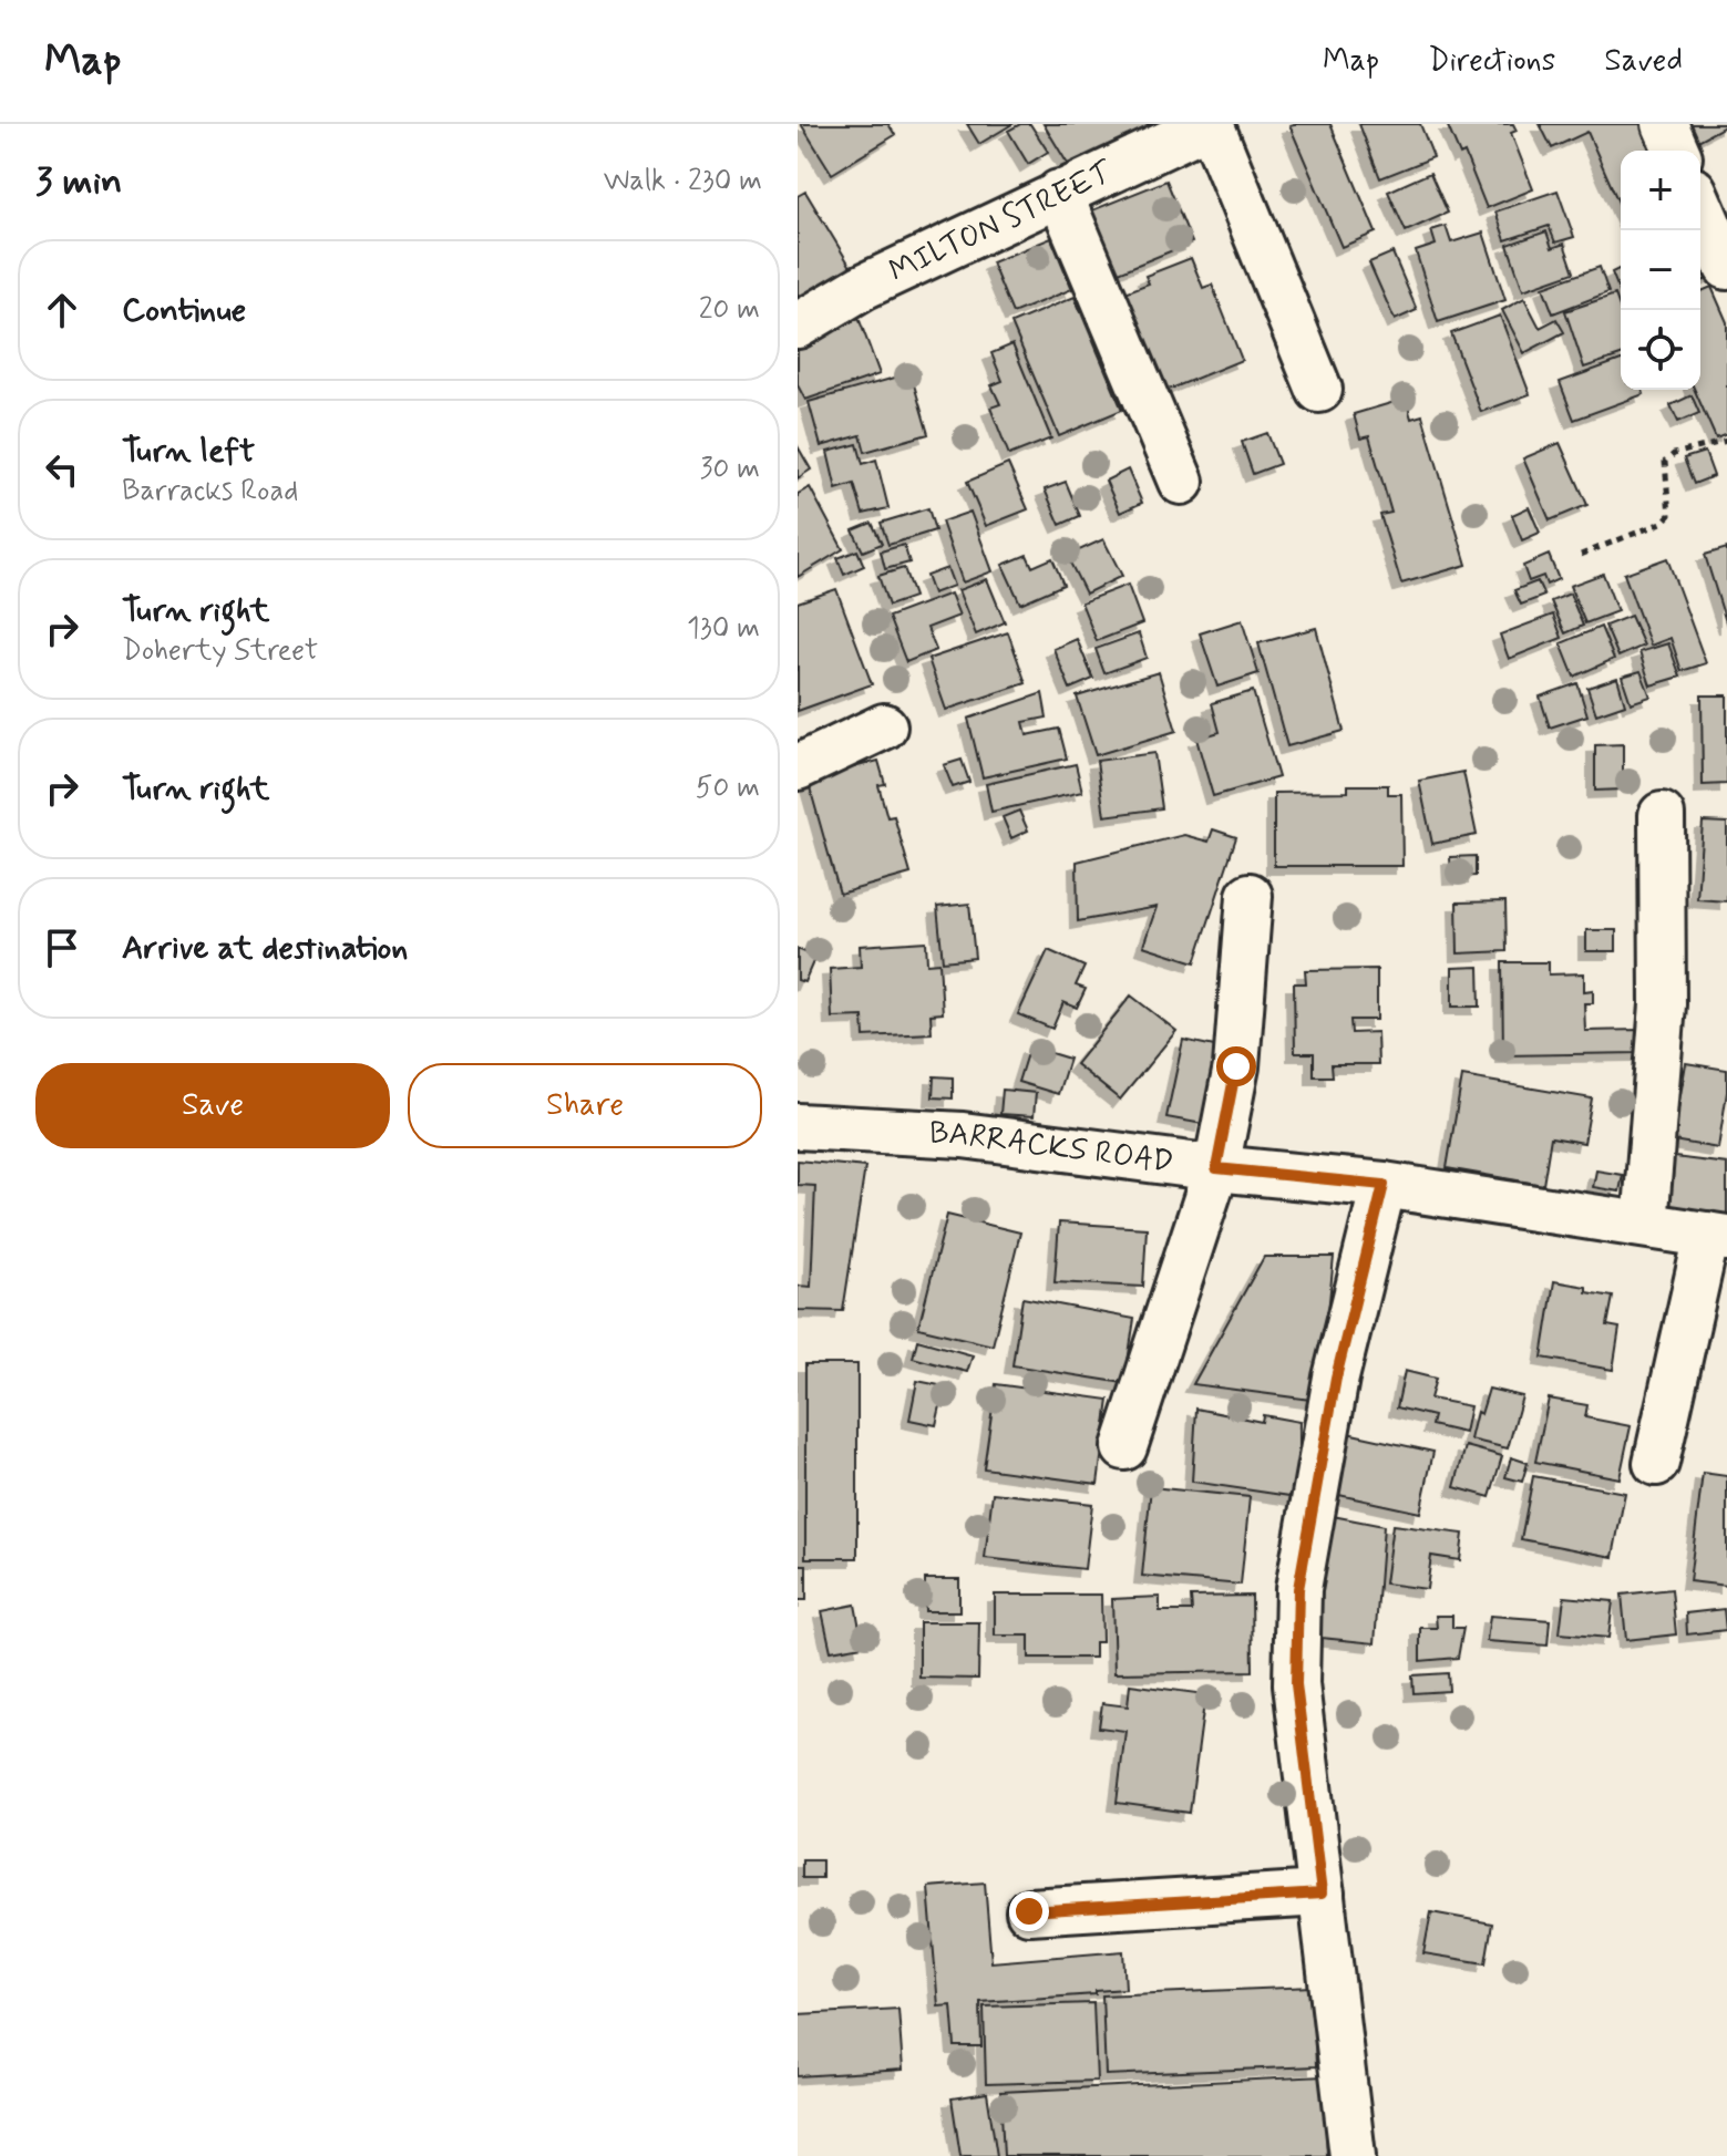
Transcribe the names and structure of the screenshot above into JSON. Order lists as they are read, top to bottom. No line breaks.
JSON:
{"streets":{"street":["MILTON STREET","BARRACKS ROAD"]},"page":{"header":"Map","nav":["Map","Directions","Saved"],"heading":["3 min","Walk · 230 m"],"map_buttons":["+","−"],"list":[["Continue","20 m"],["Turn left","Barracks Road","30 m"],["Turn right","Doherty Street","130 m"],["Turn right","50 m"],"Arrive at destination"],"buttons":["Save","Share"]}}
